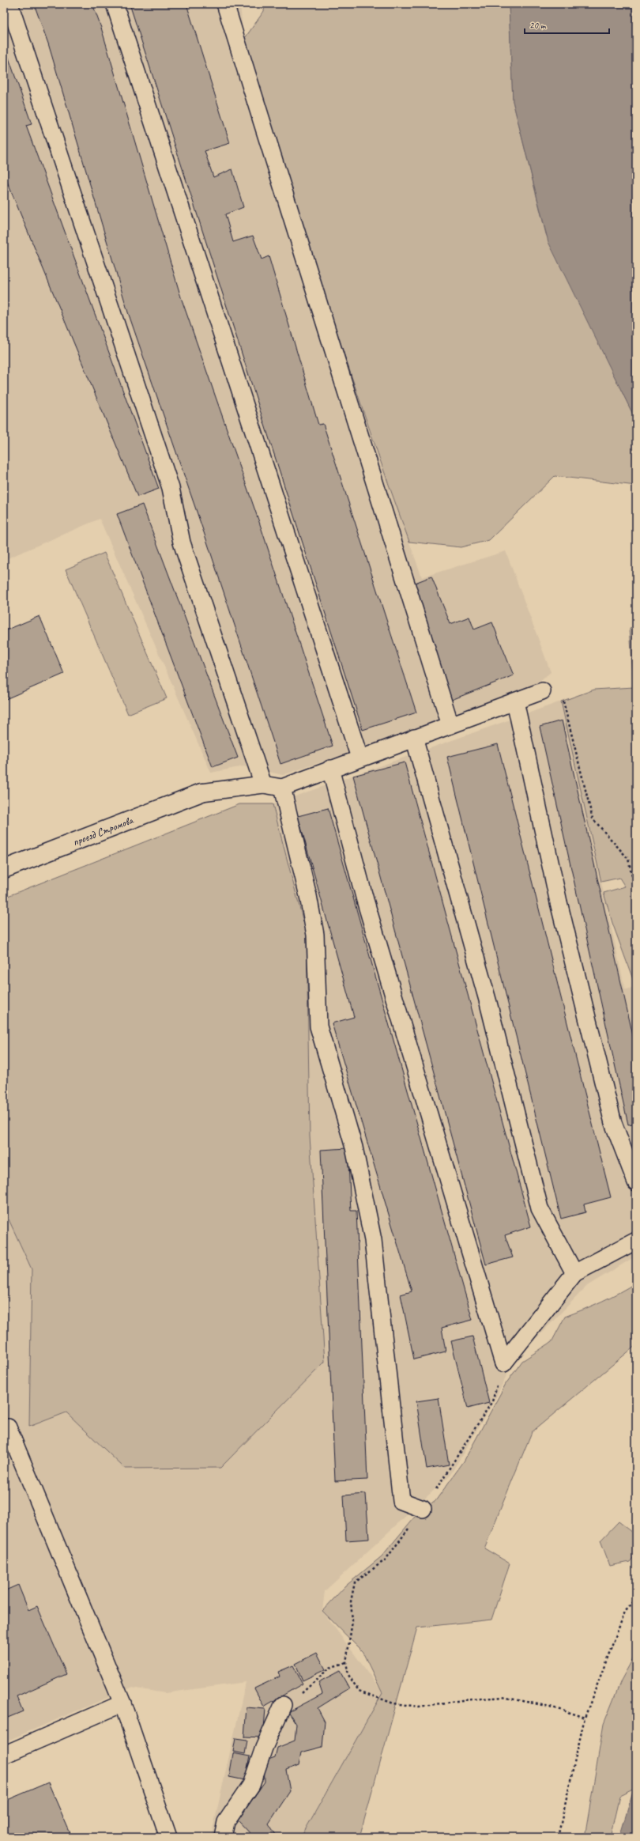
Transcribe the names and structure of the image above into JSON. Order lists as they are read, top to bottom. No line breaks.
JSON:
{"streets":{"street":["проезд Стромова"]},"scale_bar":"20 m"}
